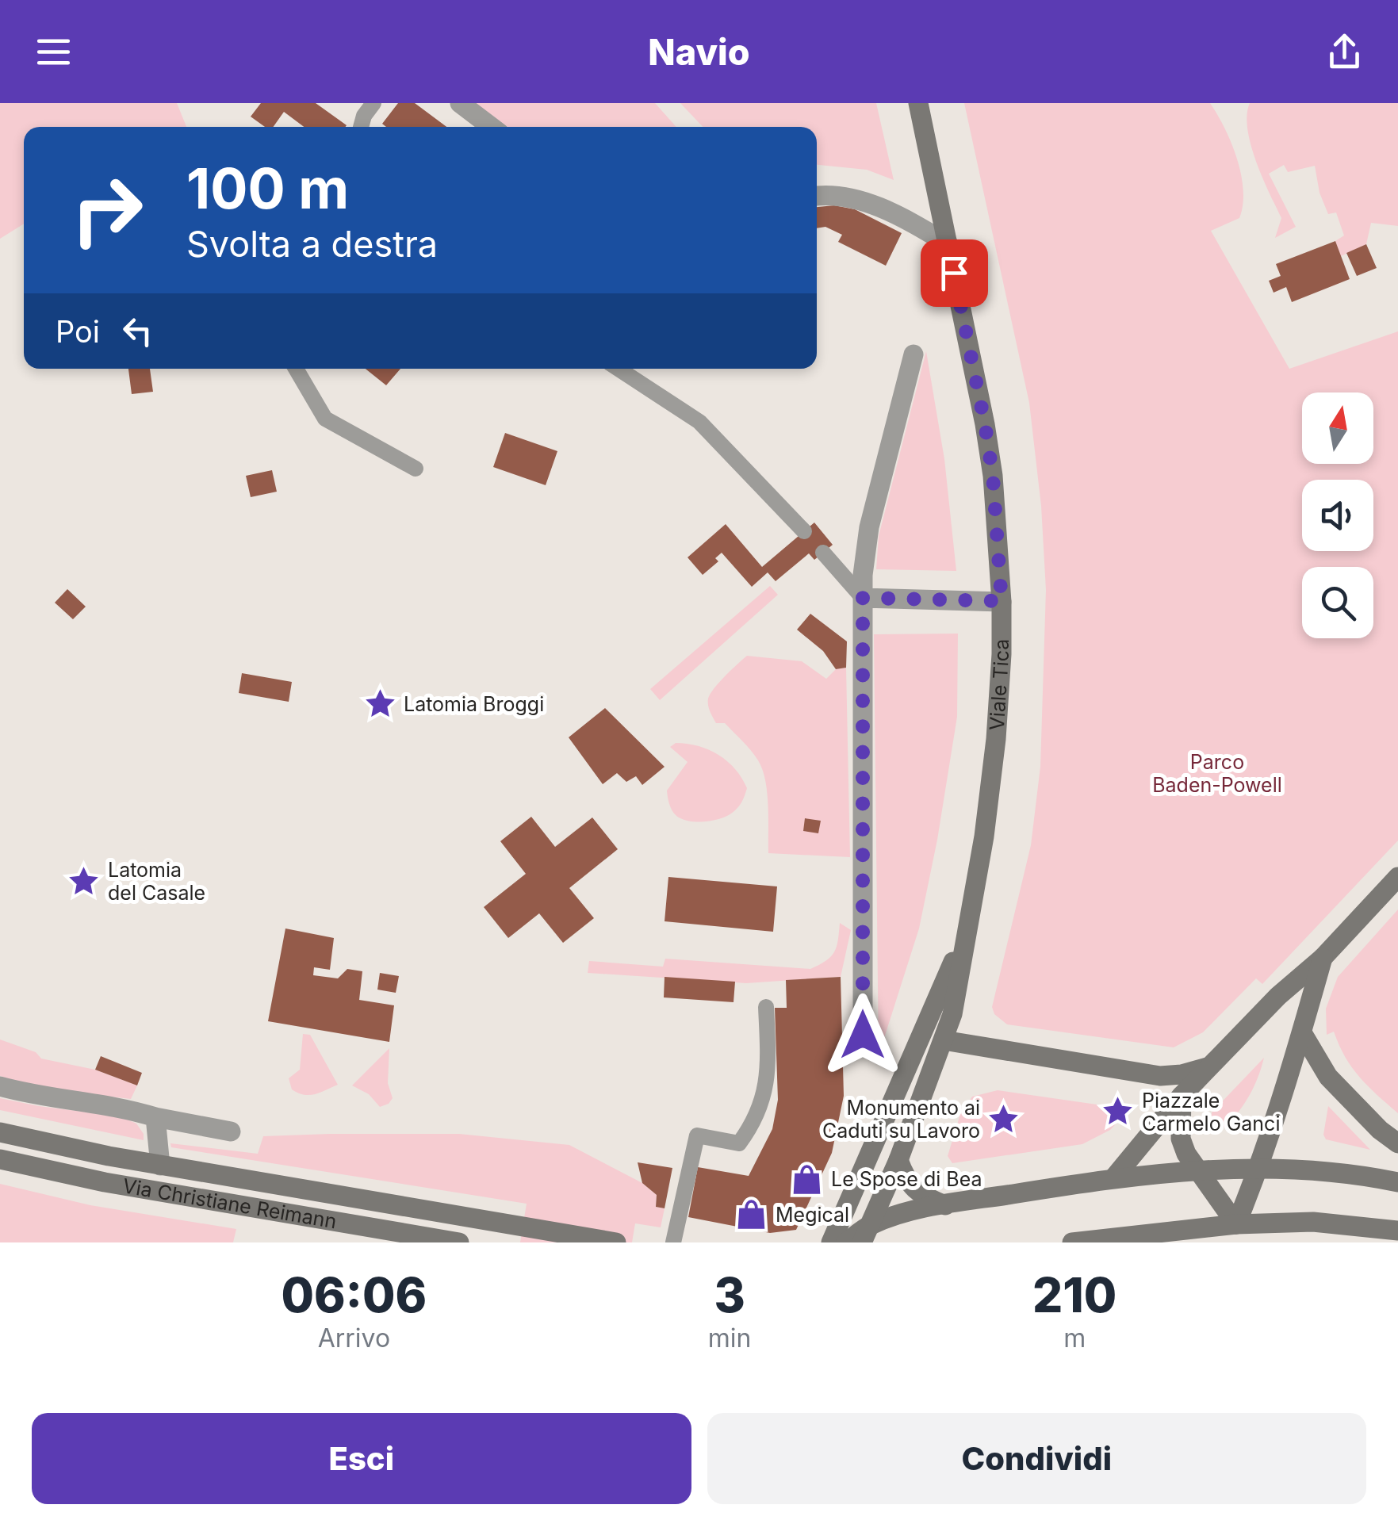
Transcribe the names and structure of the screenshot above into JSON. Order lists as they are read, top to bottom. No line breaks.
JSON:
{"streets":{"street":["Viale Tica","Via Christiane Reimann"]},"parks":["Parco Baden-Powell"],"places":{"place":["Latomia Broggi","Latomia del Casale","Piazzale Carmelo Ganci","Monumento ai Caduti su Lavoro"],"shop":["Le Spose di Bea","Megical"]},"north":"top","page":{"header":"Navio","turn":["100 m","Svolta a destra"],"then":"Poi","eta":["06:06","Arrivo","3","min","210","m"],"buttons":["Esci","Condividi"]}}
